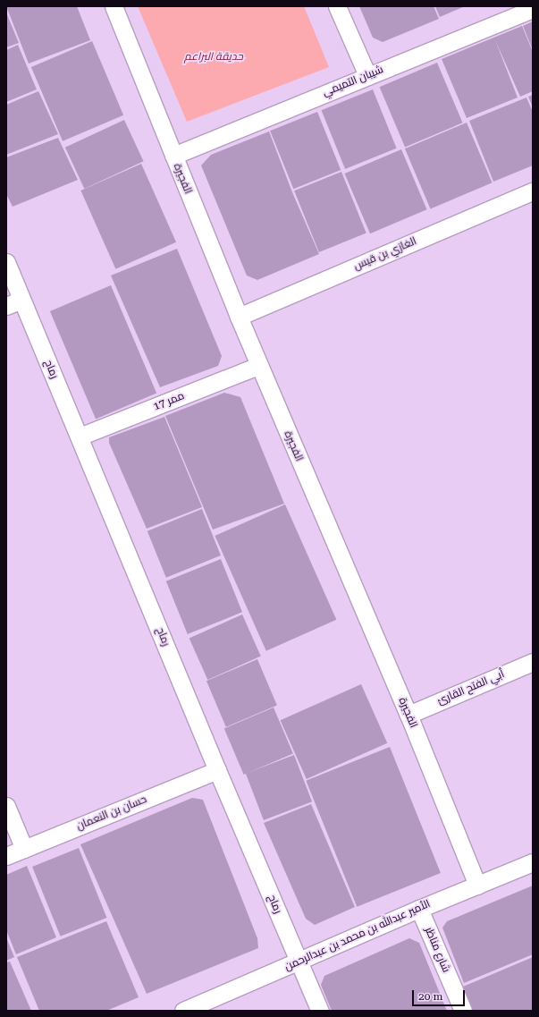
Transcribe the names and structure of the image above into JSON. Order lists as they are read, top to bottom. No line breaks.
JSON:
{"streets":{"street":["شيبان التميمي","الفجيرة","الغازي بن قيس","رماح","ممر 17","أبي الفتح القارئ","حسان بن النعمان","الأمير عبدالله بن محمد بن عبدالرحمن","شارع مناظر"]},"crossings":[["شيبان التميمي","الفجيرة"],["الفجيرة","الغازي بن قيس"],["الفجيرة","ممر 17"],["الفجيرة","أبي الفتح القارئ"],["الفجيرة","الأمير عبدالله بن محمد بن عبدالرحمن"],["رماح","ممر 17"],["رماح","حسان بن النعمان"],["رماح","الأمير عبدالله بن محمد بن عبدالرحمن"],["الأمير عبدالله بن محمد بن عبدالرحمن","شارع مناظر"]],"parks":["حديقة البراعم"],"scale_bar":"20 m"}
